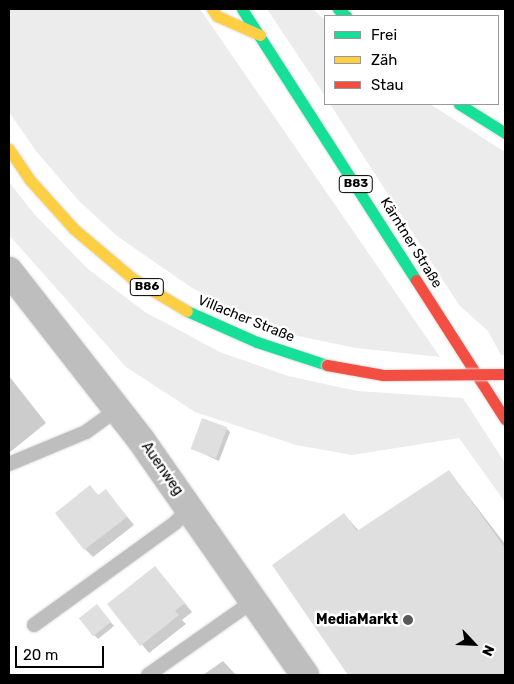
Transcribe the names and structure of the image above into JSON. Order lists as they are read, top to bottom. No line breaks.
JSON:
{"streets":{"main road":["B83","Kärntner Straße","B86","Villacher Straße"],"street":["Auenweg"]},"places":["MediaMarkt"],"legend":["Frei","Zäh","Stau"],"scale_bar":"20 m","north":"bottom right"}
